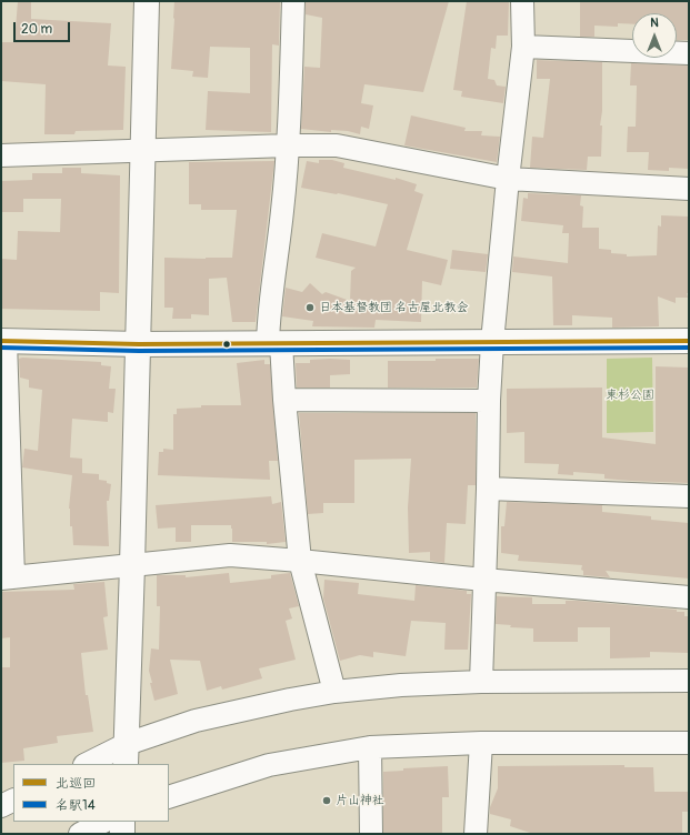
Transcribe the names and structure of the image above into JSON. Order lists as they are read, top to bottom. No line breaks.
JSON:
{"parks":["東杉公園"],"places":["日本基督教団 名古屋北教会","片山神社"],"lines":["transit line 北巡回","transit line 名駅14"],"legend":["北巡回","名駅14"],"scale_bar":"20 m","north":"top"}
